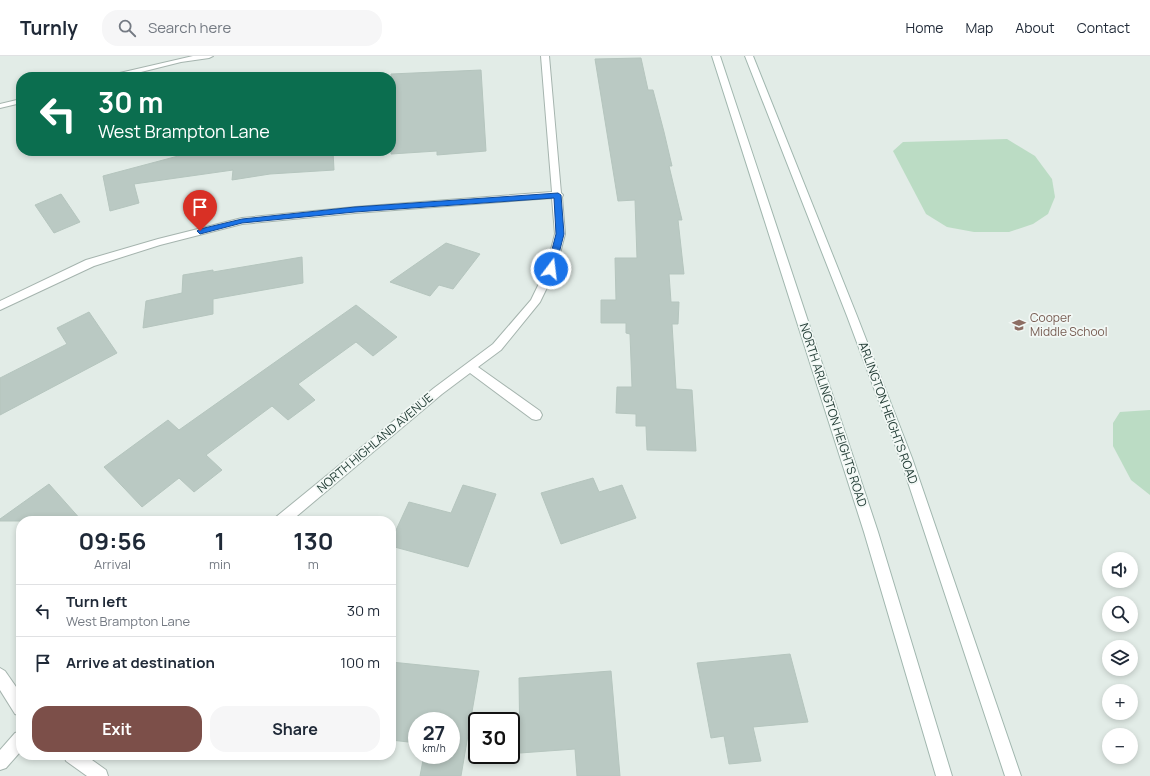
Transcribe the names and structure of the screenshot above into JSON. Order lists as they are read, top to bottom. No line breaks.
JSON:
{"streets":{"main road":["ARLINGTON HEIGHTS ROAD","NORTH ARLINGTON HEIGHTS ROAD","NORTH HIGHLAND AVENUE"]},"places":{"school or university":["Cooper Middle School"]},"page":{"header":"Turnly","search":"Search here","nav":["Home","Map","About","Contact"],"turn":["30 m","West Brampton Lane"],"eta":["09:56","Arrival","1","min","130","m"],"map_buttons":["+","−"],"list":[{"name":"Turn left","note":"West Brampton Lane","value":"30 m"},{"name":"Arrive at destination","value":"100 m"}],"buttons":["Exit","Share"],"speed":"27 km/h","limit":"30"}}
